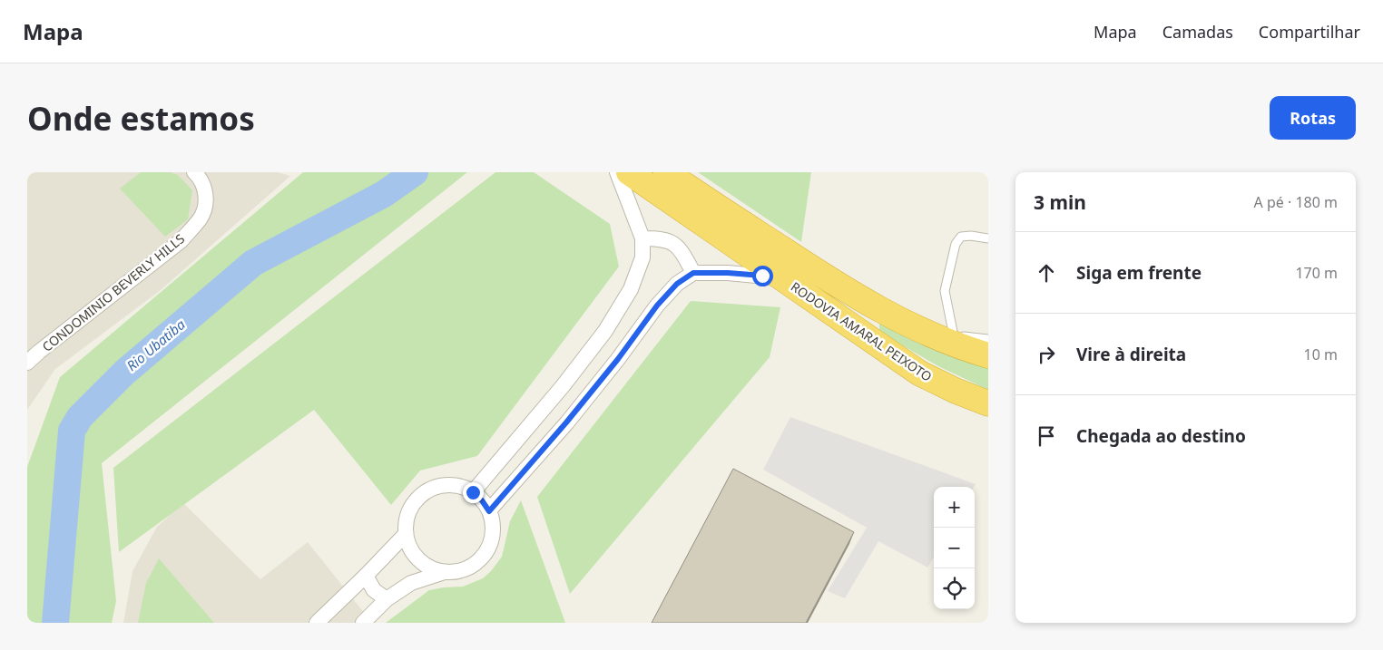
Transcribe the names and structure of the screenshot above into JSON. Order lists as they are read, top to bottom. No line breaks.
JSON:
{"streets":{"highway":["RODOVIA AMARAL PEIXOTO"],"street":["CONDOMINIO BEVERLY HILLS"]},"water":["Rio Ubatiba"],"page":{"header":"Mapa","nav":["Mapa","Camadas","Compartilhar"],"buttons":"Rotas","title":"Onde estamos","heading":["3 min","A pé · 180 m"],"list":[["Siga em frente","170 m"],["Vire à direita","10 m"],"Chegada ao destino"],"map_buttons":["+","−"]}}
